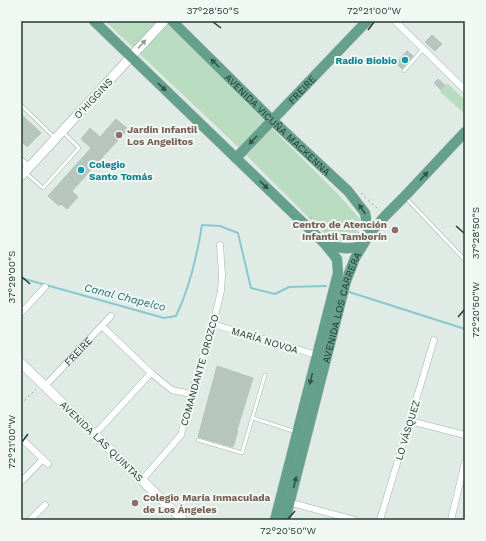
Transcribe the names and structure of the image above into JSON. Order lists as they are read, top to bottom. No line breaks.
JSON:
{"streets":{"main road":["FREIRE","AVENIDA VICUÑA MACKENNA","AVENIDA LOS CARRERA"],"street":["O'HIGGINS","MARÍA NOVOA","COMANDANTE OROZCO","LO VÁSQUEZ","AVENIDA LAS QUINTAS"]},"crossings":[["FREIRE","AVENIDA VICUÑA MACKENNA"],["FREIRE","AVENIDA LAS QUINTAS"],["AVENIDA VICUÑA MACKENNA","AVENIDA LOS CARRERA"],["AVENIDA LOS CARRERA","MARÍA NOVOA"],["MARÍA NOVOA","COMANDANTE OROZCO"],["COMANDANTE OROZCO","AVENIDA LAS QUINTAS"]],"water":["Canal Chapelco"],"places":["Radio Biobio","Jardín Infantil Los Angelitos","Colegio Santo Tomás","Centro de Atención Infantil Tamborín","Colegio María Inmaculada de Los Ángeles"],"coordinates":["37°28'50\"S","72°21'00\"W","37°29'00\"S","72°20'50\"W"]}
